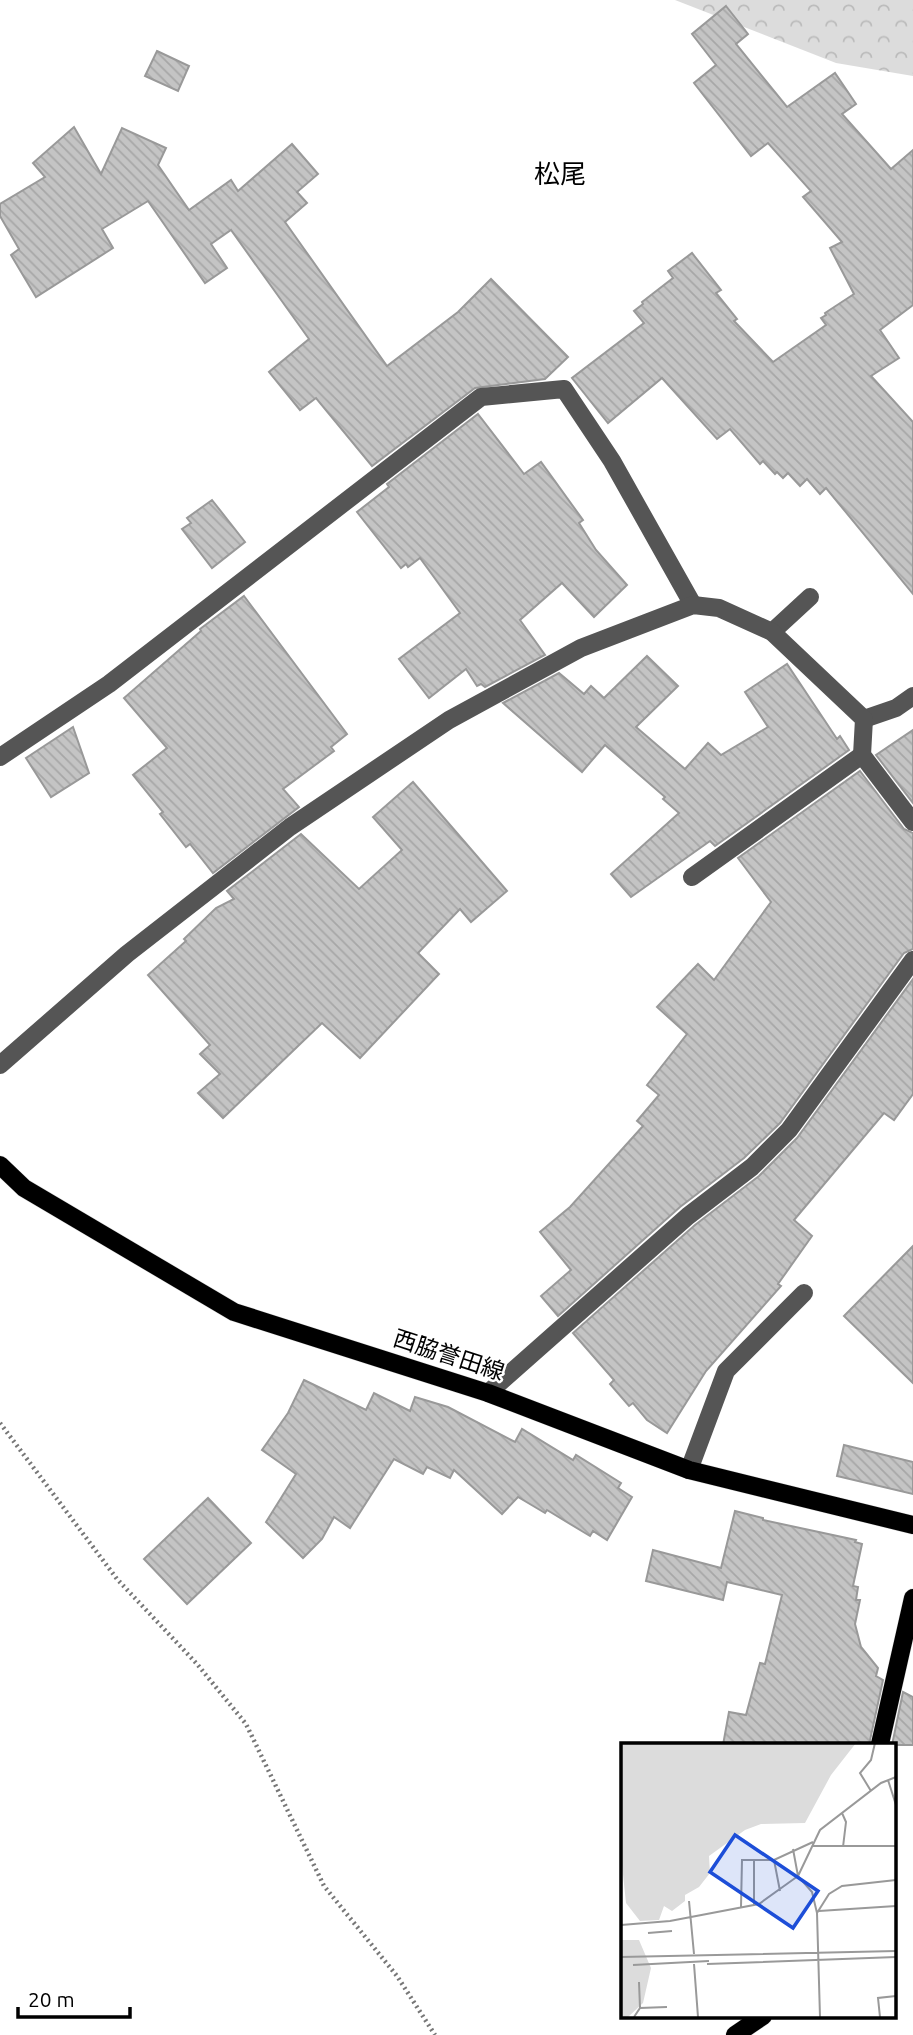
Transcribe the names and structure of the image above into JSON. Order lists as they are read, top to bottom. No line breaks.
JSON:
{"streets":{"main road":["西脇誉田線"]},"districts":["松尾"],"scale_bar":"20 m"}
